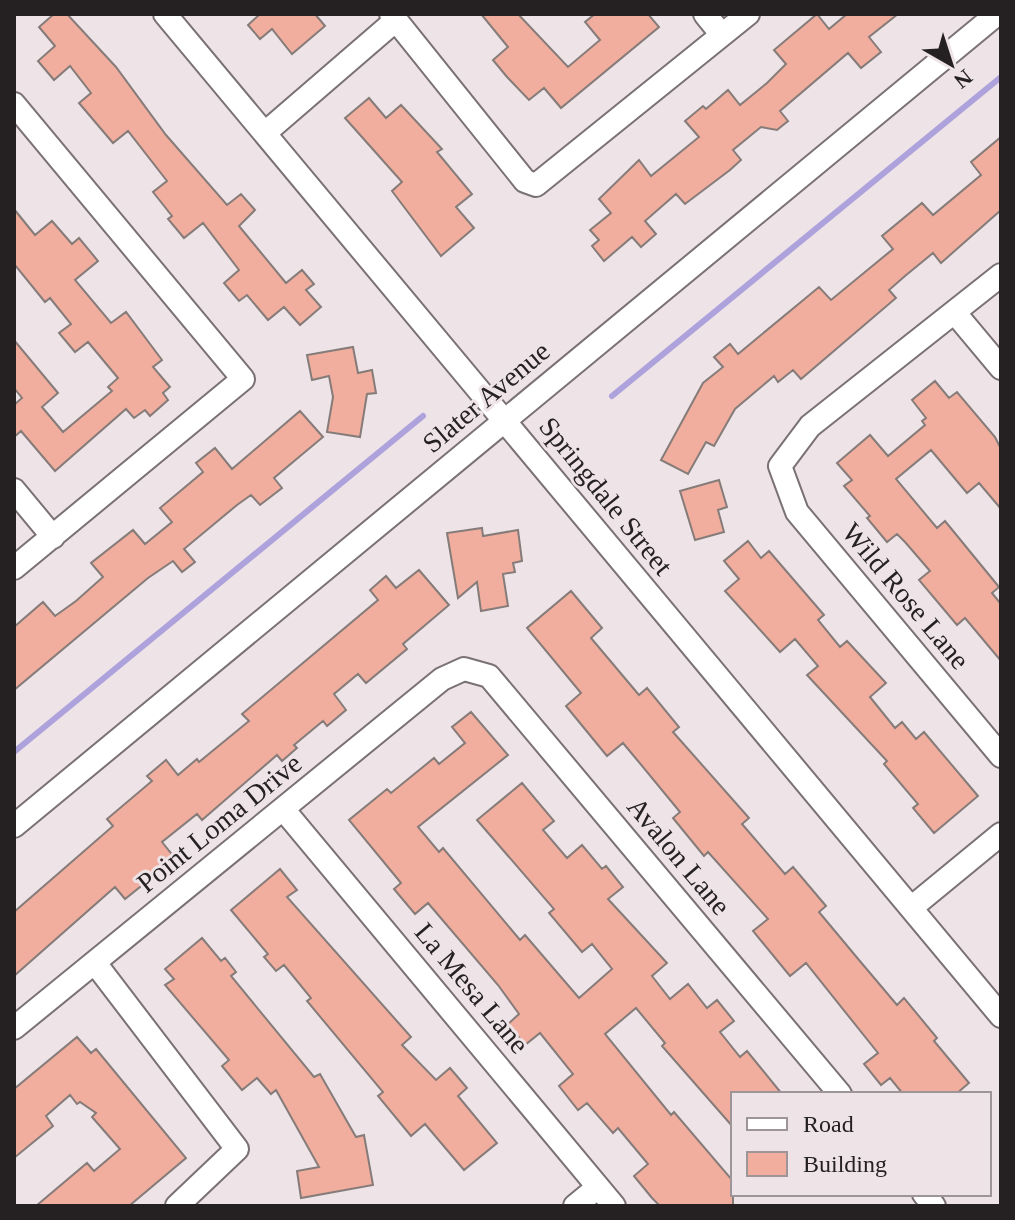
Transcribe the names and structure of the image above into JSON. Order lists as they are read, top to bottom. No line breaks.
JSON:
{"streets":{"street":["Slater Avenue","Springdale Street","Wild Rose Lane","Point Loma Drive","Avalon Lane","La Mesa Lane"]},"crossings":[["Slater Avenue","Springdale Street"],["Point Loma Drive","Avalon Lane"],["Point Loma Drive","La Mesa Lane"]],"legend":["Road","Building"],"north":"bottom right"}
